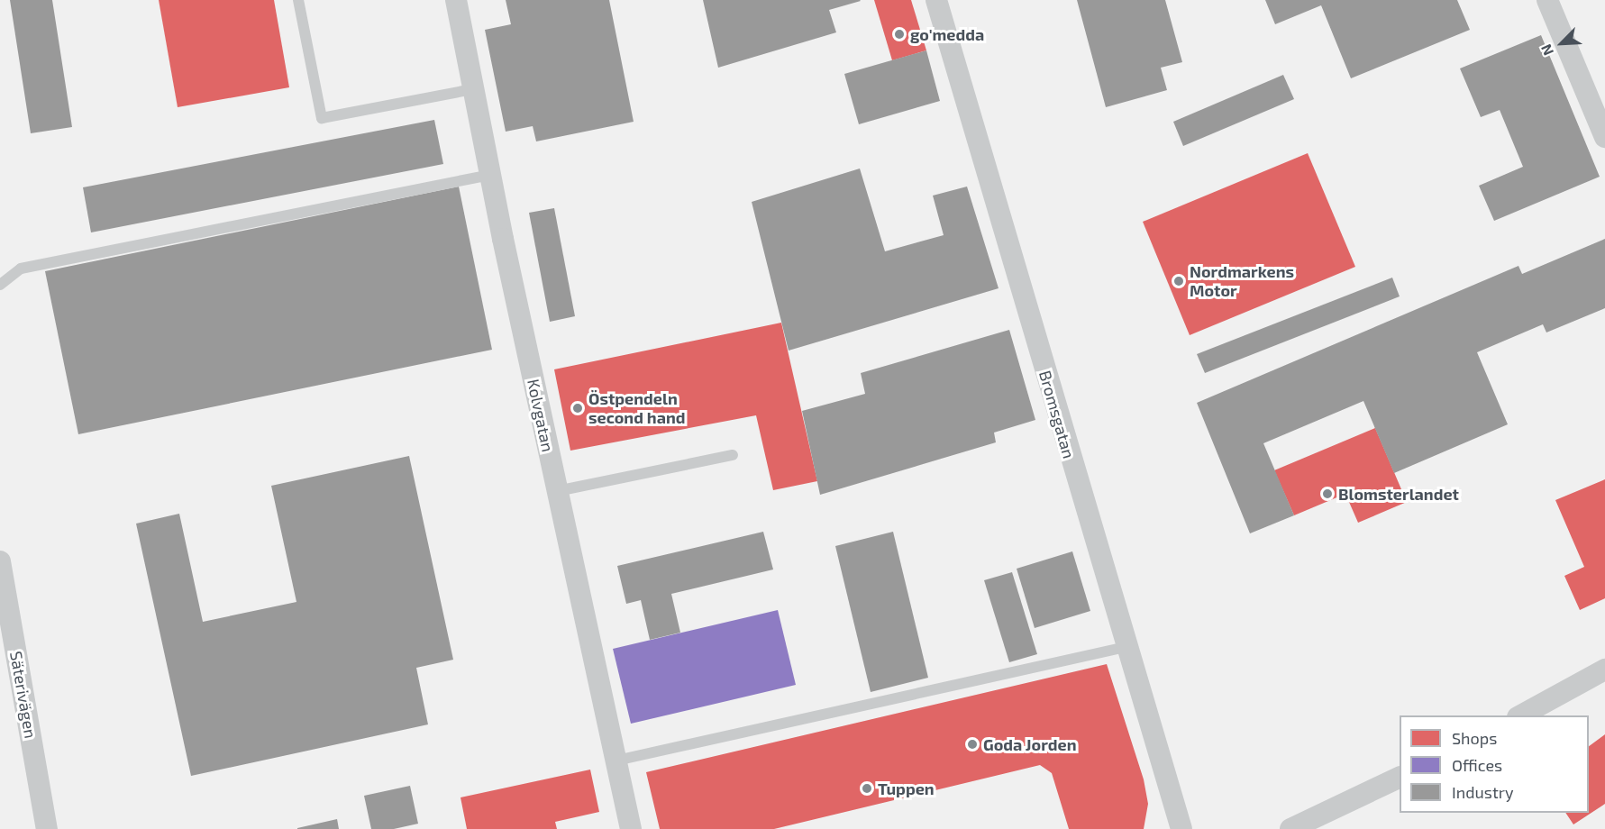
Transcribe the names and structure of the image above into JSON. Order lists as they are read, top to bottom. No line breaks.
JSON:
{"streets":{"street":["Bromsgatan","Kolvgatan","Säterivägen"]},"places":["go'medda","Nordmarkens Motor","Östpendeln second hand","Blomsterlandet","Goda Jorden","Tuppen"],"legend":["Shops","Offices","Industry"],"north":"bottom left"}
